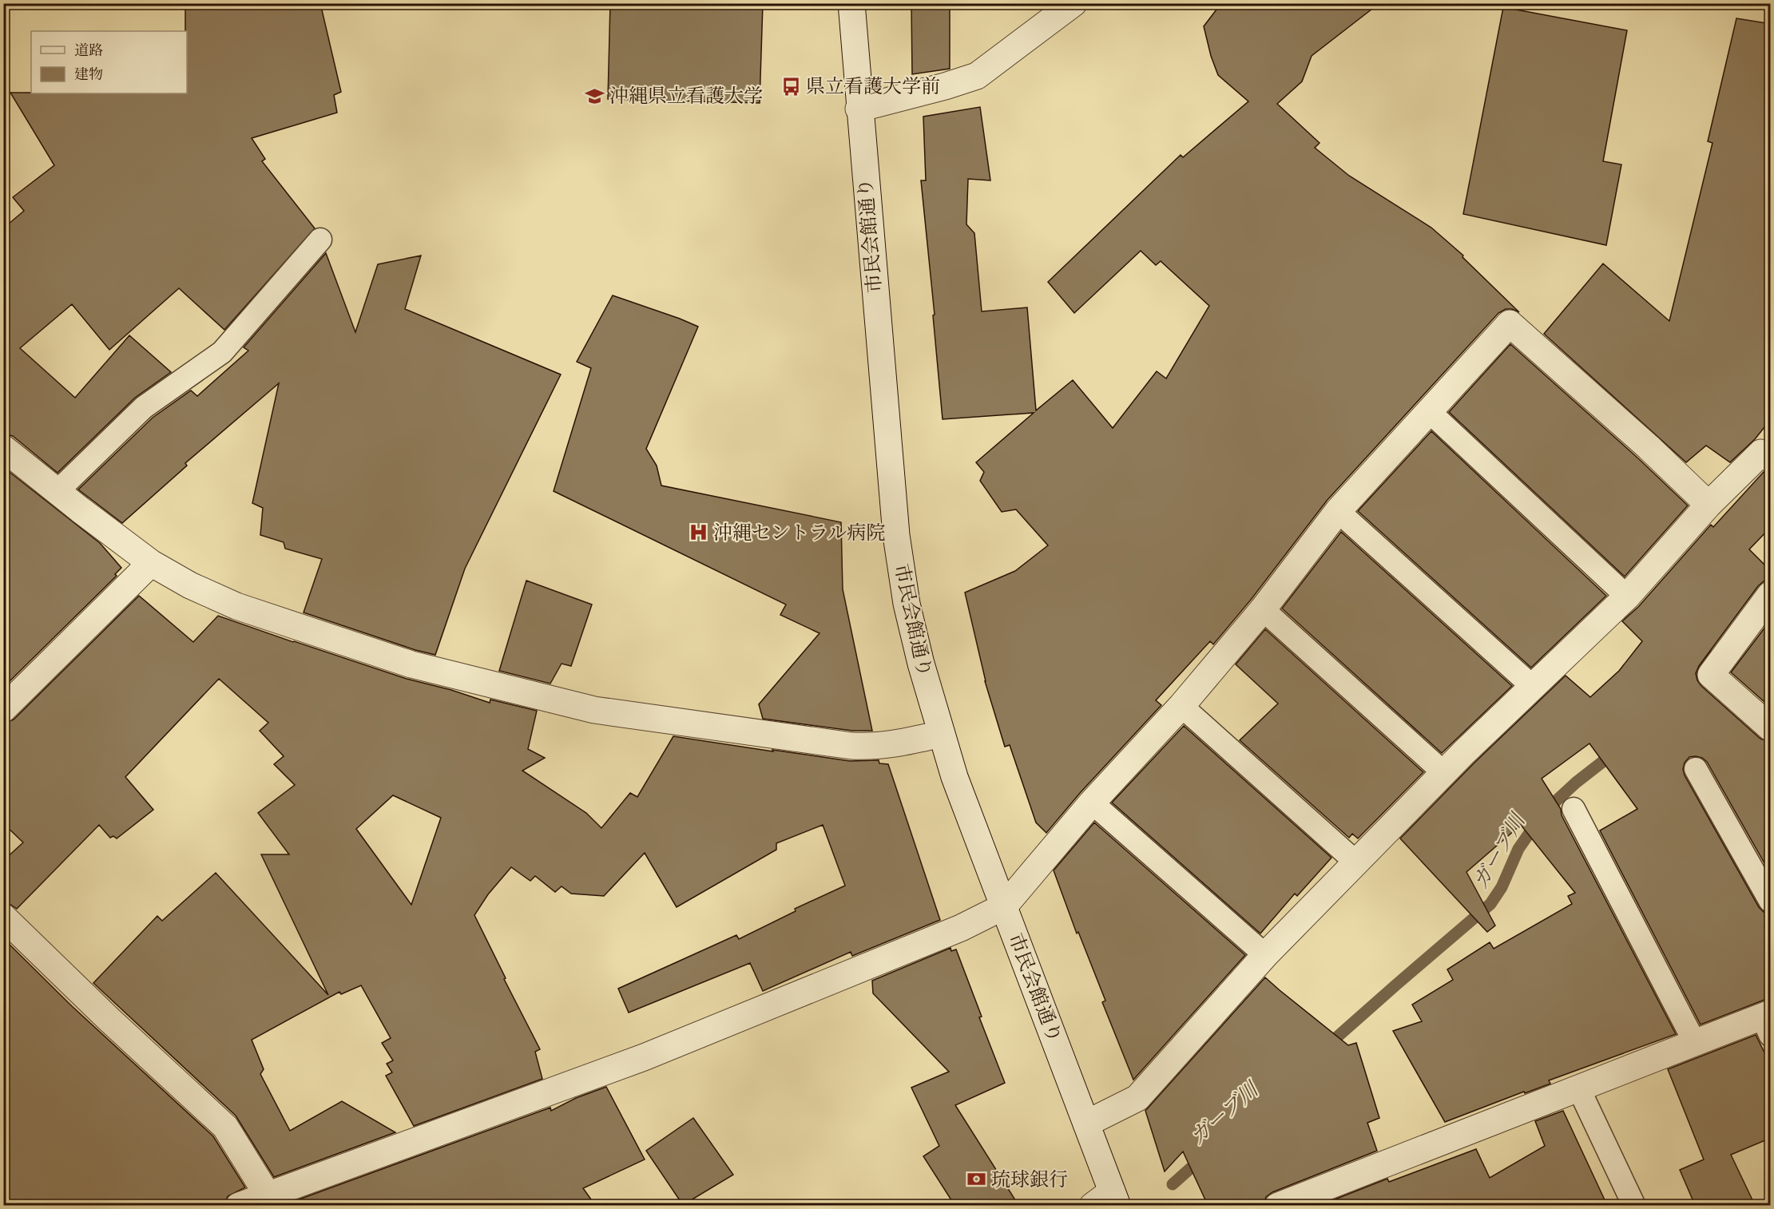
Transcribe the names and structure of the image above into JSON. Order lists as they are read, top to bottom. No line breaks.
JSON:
{"streets":{"street":["市民会館通り"]},"water":["ガーブ川"],"places":{"bus stop":["県立看護大学前"],"school or university":["沖縄県立看護大学"],"hospital":["沖縄セントラル病院"],"bank":["琉球銀行"]},"legend":["道路","建物"]}
